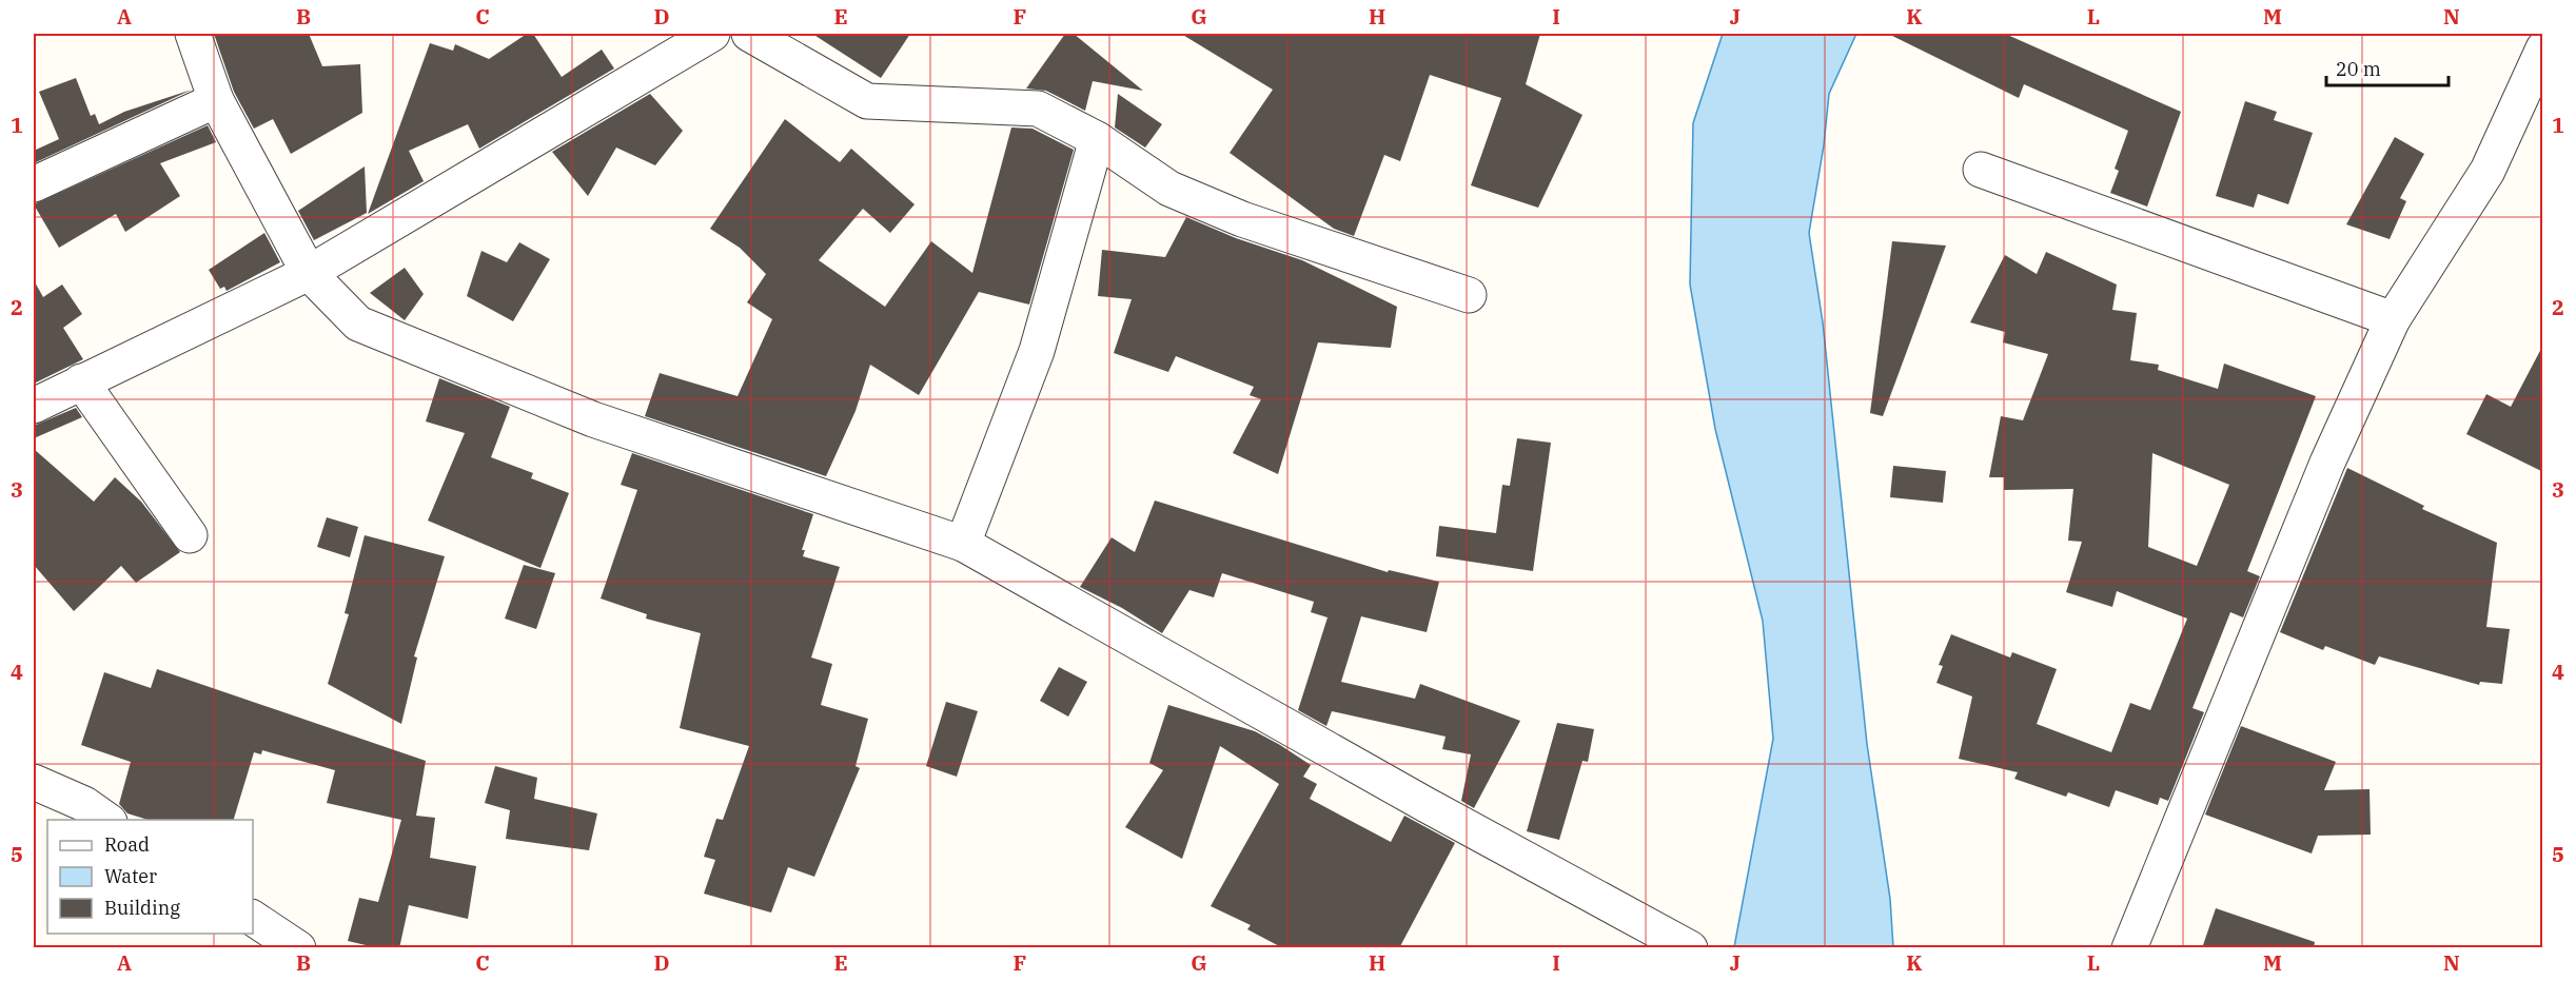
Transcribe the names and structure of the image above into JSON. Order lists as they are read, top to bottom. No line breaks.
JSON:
{"legend":["Road","Water","Building"],"scale_bar":"20 m","grid":{"columns":["A","B","C","D","E","F","G","H","I","J","K","L","M","N"],"rows":["1","2","3","4","5"]}}
